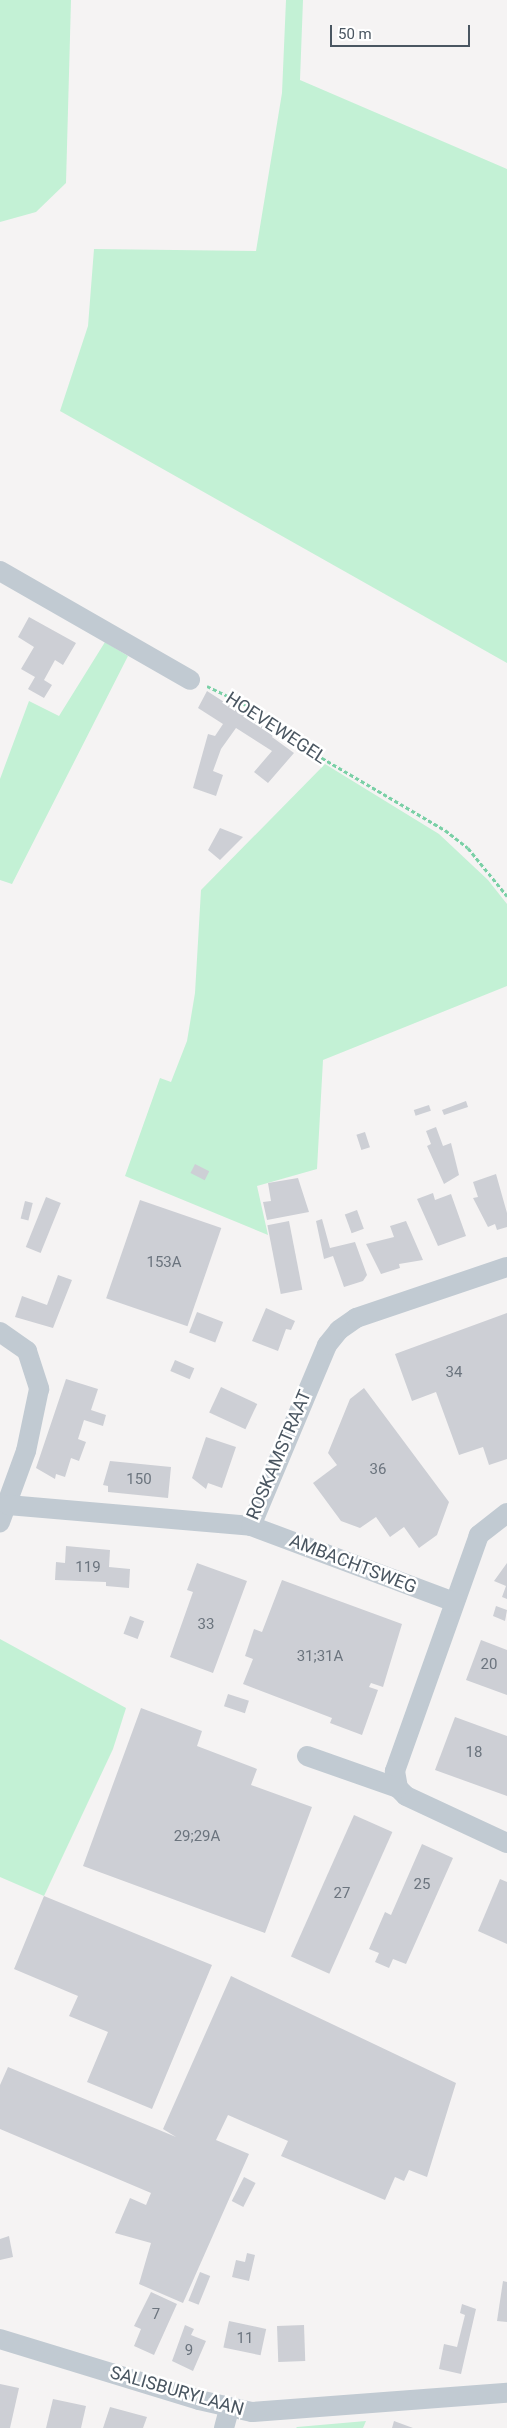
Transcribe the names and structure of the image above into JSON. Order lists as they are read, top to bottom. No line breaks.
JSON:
{"streets":{"street":["ROSKAMSTRAAT","AMBACHTSWEG","SALISBURYLAAN"],"path":["HOEVEWEGEL"]},"crossings":[["ROSKAMSTRAAT","AMBACHTSWEG"]],"house_numbers":["153A","34","36","150","119","33","31;31A","20","18","29;29A","25","27","7","11","9"],"scale_bar":"50 m"}
